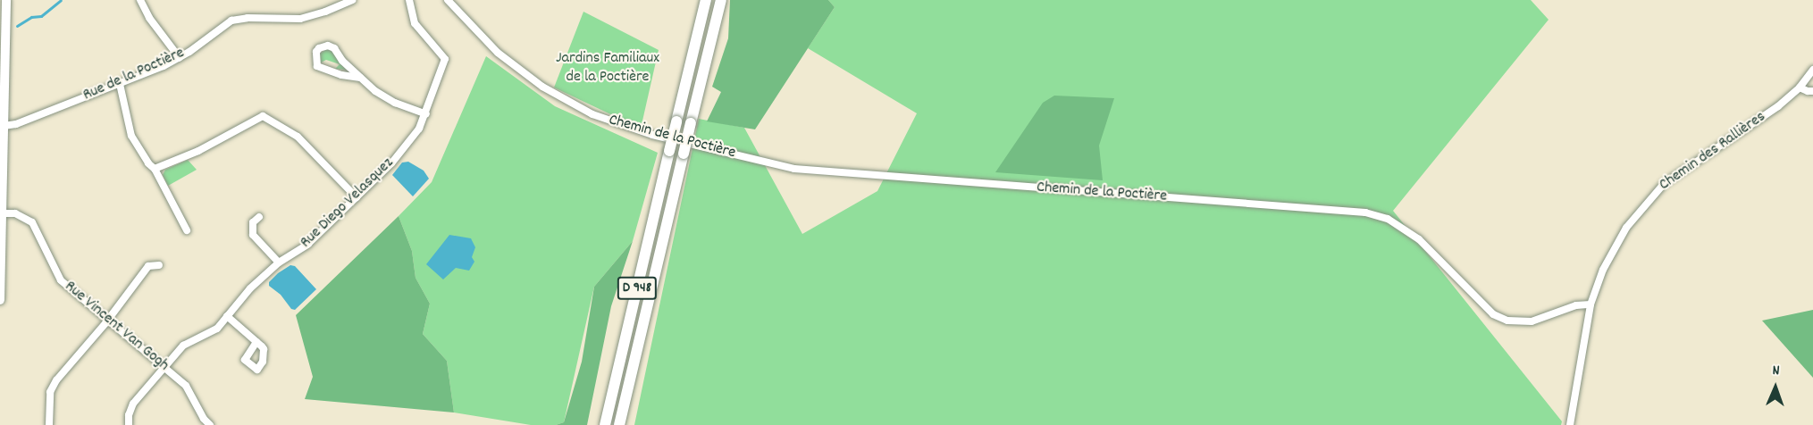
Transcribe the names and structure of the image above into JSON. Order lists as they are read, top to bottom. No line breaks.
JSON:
{"streets":{"highway":["D 948"],"street":["Rue de la Poctière","Chemin de la Poctière","Chemin des Rallières","Rue Diego Velasquez","Rue Vincent Van Gogh"]},"crossings":[["Chemin de la Poctière","Chemin des Rallières"],["Rue Diego Velasquez","Rue Vincent Van Gogh"]],"parks":["Jardins Familiaux de la Poctière"],"north":"top"}
